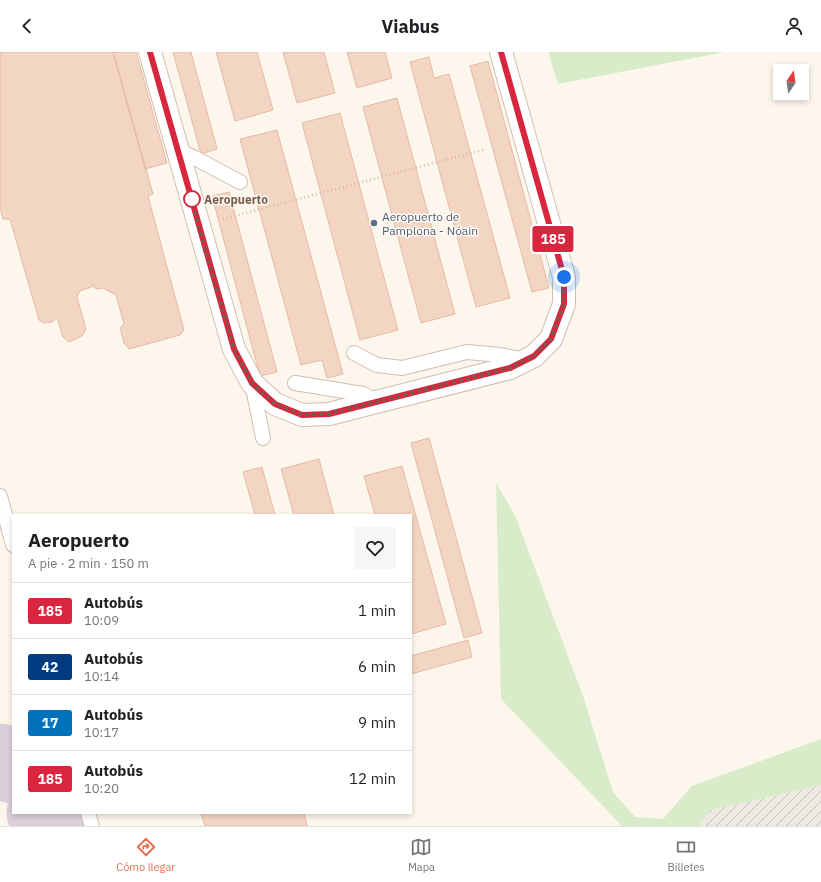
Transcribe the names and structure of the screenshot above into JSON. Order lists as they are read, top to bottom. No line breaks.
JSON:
{"places":["Aeropuerto","Aeropuerto de Pamplona - Nóain"],"lines":["bus line 185"],"north":"top","page":{"header":"Viabus","on_map":"185","heading":["Aeropuerto","A pie · 2 min · 150 m"],"list":[{"mark":"185","name":"Autobús","note":"10:09","value":"1 min"},{"mark":"42","name":"Autobús","note":"10:14","value":"6 min"},{"mark":"17","name":"Autobús","note":"10:17","value":"9 min"},{"mark":"185","name":"Autobús","note":"10:20","value":"12 min"}],"tabs":["Cómo llegar","Mapa","Billetes"]}}
